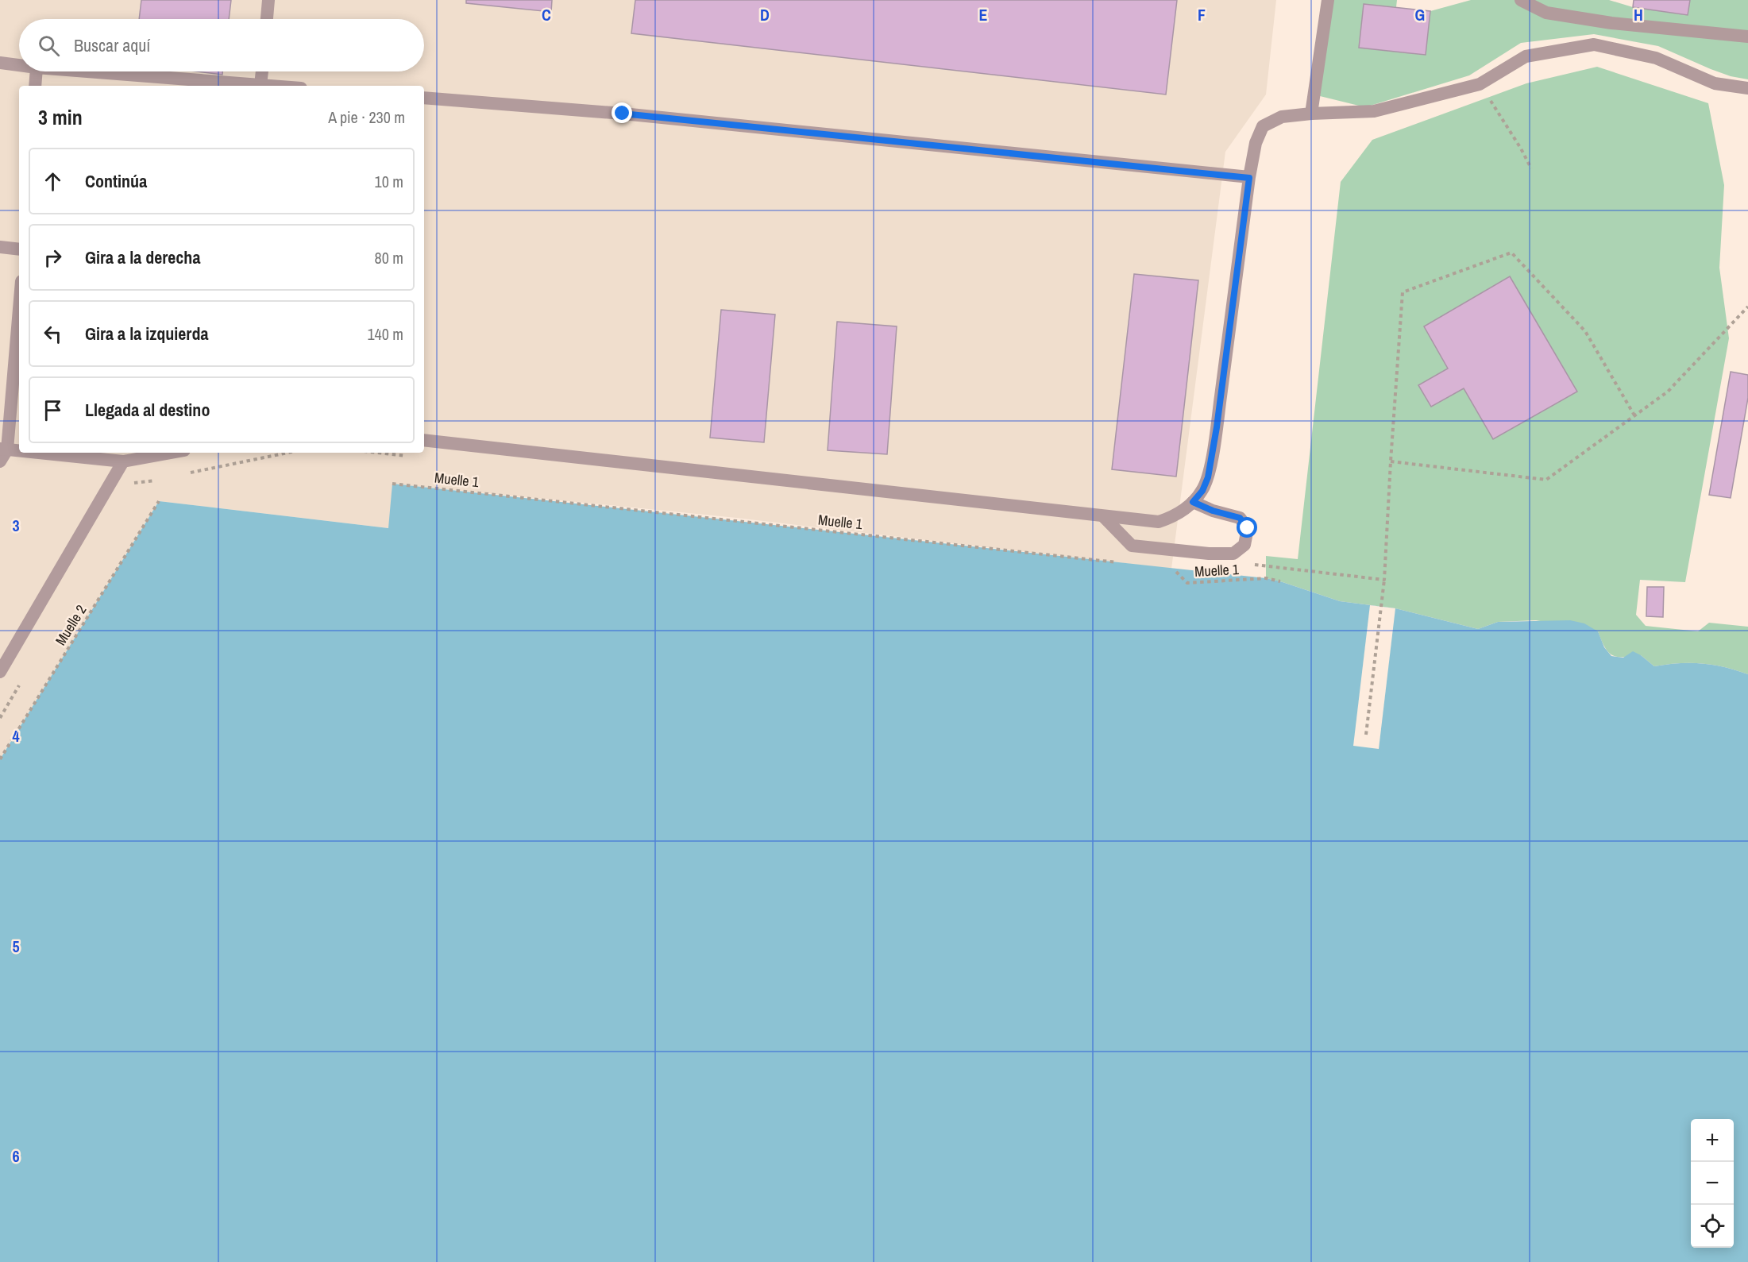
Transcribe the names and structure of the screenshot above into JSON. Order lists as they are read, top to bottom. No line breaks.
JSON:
{"streets":{"path":["Muelle 1","Muelle 2"]},"page":{"search":"Buscar aquí","heading":["3 min","A pie · 230 m"],"list":[["Continúa","10 m"],["Gira a la derecha","80 m"],["Gira a la izquierda","140 m"],"Llegada al destino"],"map_buttons":["+","−"]},"grid":{"columns":["C","D","E","F","G","H"],"rows":["3","4","5","6"]}}
